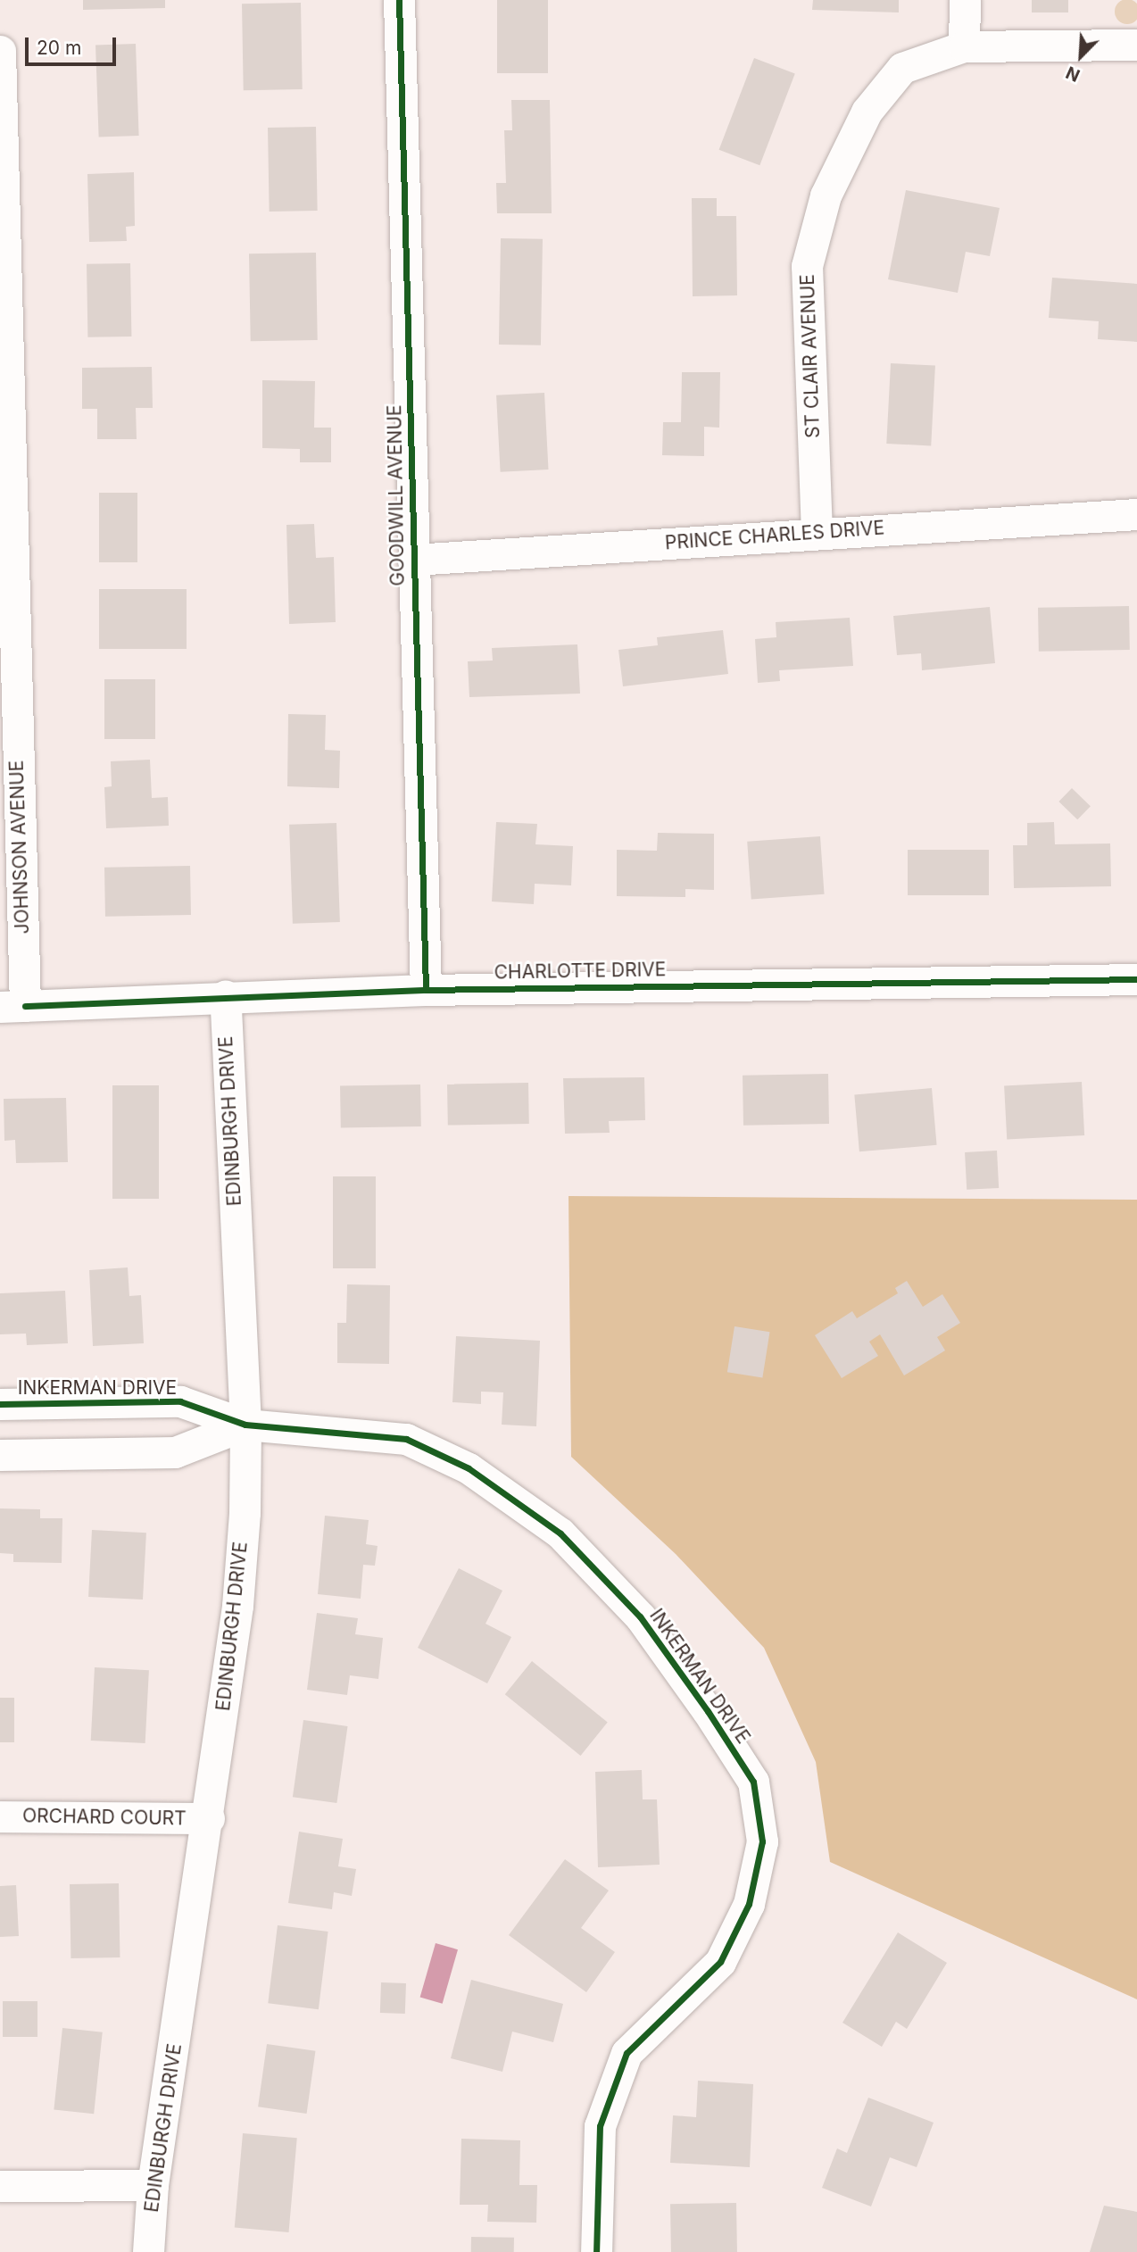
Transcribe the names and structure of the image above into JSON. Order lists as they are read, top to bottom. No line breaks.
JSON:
{"streets":{"street":["ST CLAIR AVENUE","GOODWILL AVENUE","PRINCE CHARLES DRIVE","JOHNSON AVENUE","CHARLOTTE DRIVE","EDINBURGH DRIVE","INKERMAN DRIVE","ORCHARD COURT"]},"crossings":[["ST CLAIR AVENUE","PRINCE CHARLES DRIVE"],["GOODWILL AVENUE","PRINCE CHARLES DRIVE"],["GOODWILL AVENUE","CHARLOTTE DRIVE"],["JOHNSON AVENUE","CHARLOTTE DRIVE"],["CHARLOTTE DRIVE","EDINBURGH DRIVE"],["EDINBURGH DRIVE","INKERMAN DRIVE"],["EDINBURGH DRIVE","ORCHARD COURT"]],"scale_bar":"20 m","north":"bottom left"}
